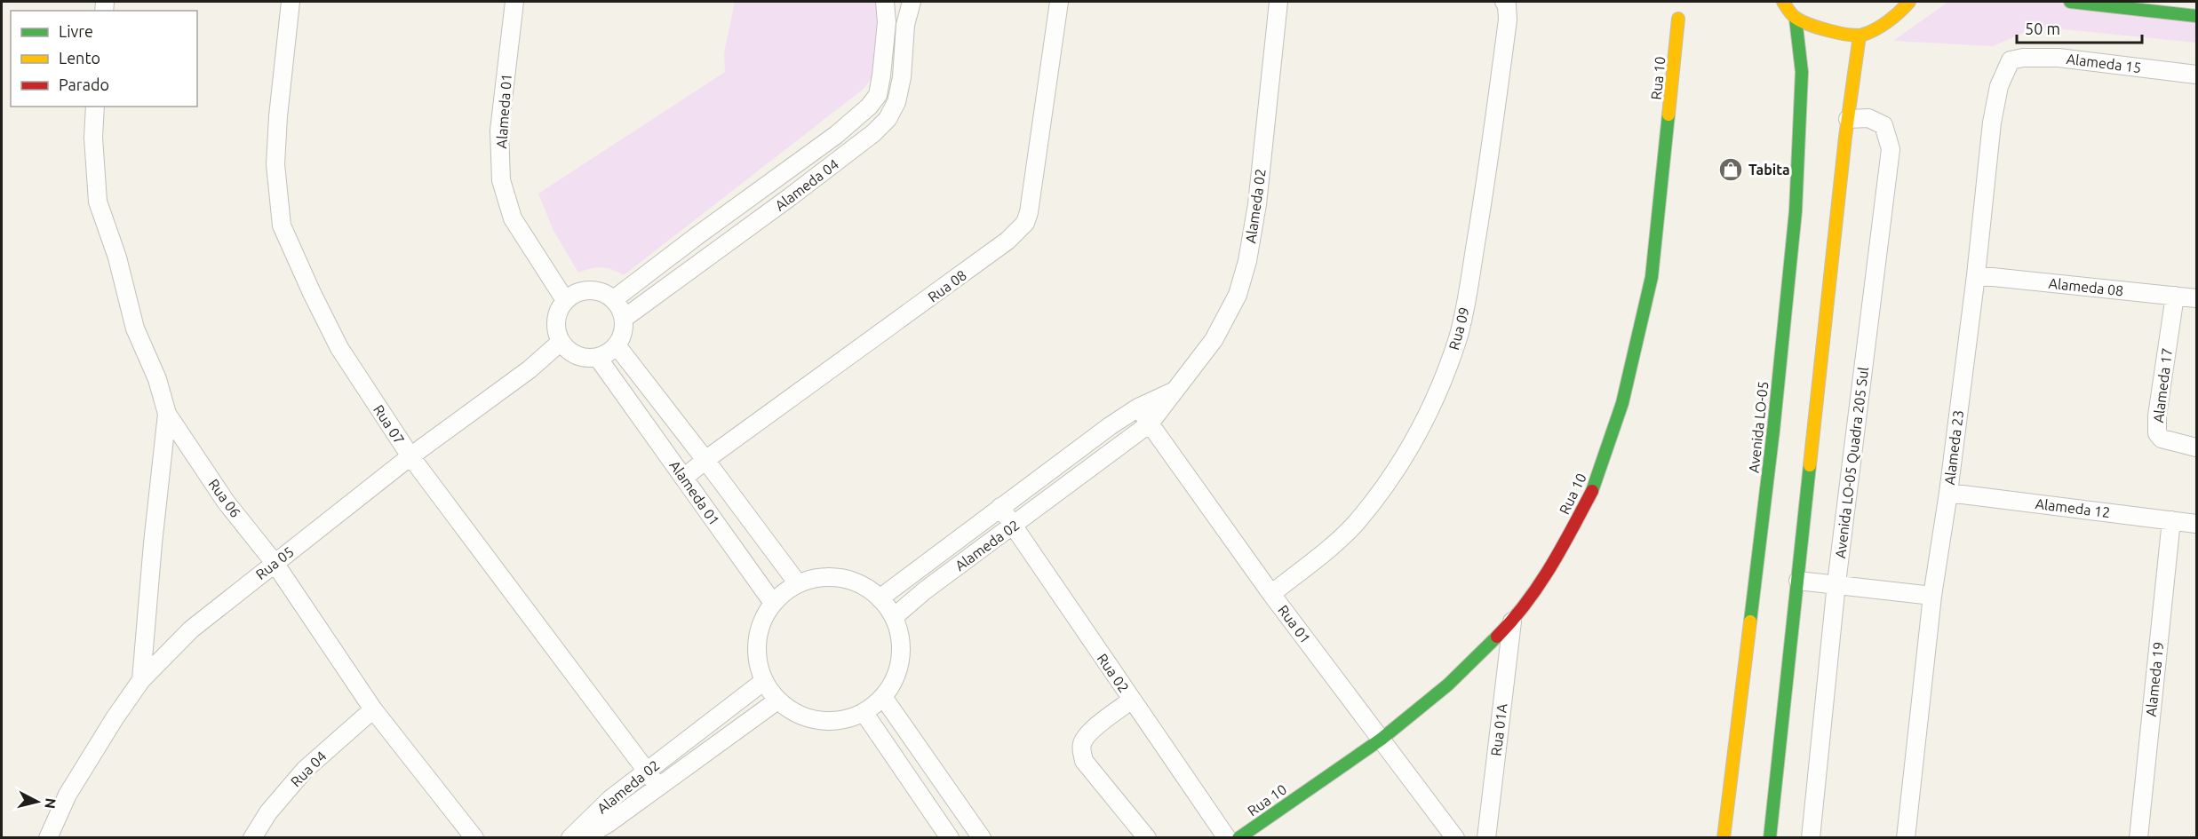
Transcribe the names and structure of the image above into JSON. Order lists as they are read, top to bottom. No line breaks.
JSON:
{"streets":{"main road":["Rua 10","Avenida LO-05"],"street":["Alameda 15","Alameda 01","Alameda 04","Alameda 02","Rua 08","Alameda 08","Rua 09","Alameda 17","Rua 07","Alameda 23","Avenida LO-05 Quadra 205 Sul","Rua 06","Alameda 12","Rua 05","Rua 01","Rua 02","Alameda 19","Rua 01A","Rua 04"]},"crossings":[["Alameda 15","Alameda 23"],["Rua 10","Rua 01"],["Rua 10","Rua 01A"],["Alameda 01","Alameda 04"],["Alameda 01","Alameda 02"],["Alameda 01","Rua 08"],["Alameda 01","Rua 05"],["Alameda 04","Rua 05"],["Alameda 02","Rua 07"],["Alameda 02","Rua 01"],["Alameda 02","Rua 02"],["Alameda 08","Alameda 17"],["Alameda 08","Alameda 23"],["Rua 09","Rua 01"],["Rua 07","Rua 05"],["Alameda 23","Alameda 12"],["Rua 06","Rua 05"],["Rua 06","Rua 04"],["Alameda 12","Alameda 19"]],"places":{"shop":["Tabita"]},"legend":["Livre","Lento","Parado"],"scale_bar":"50 m","north":"right"}
